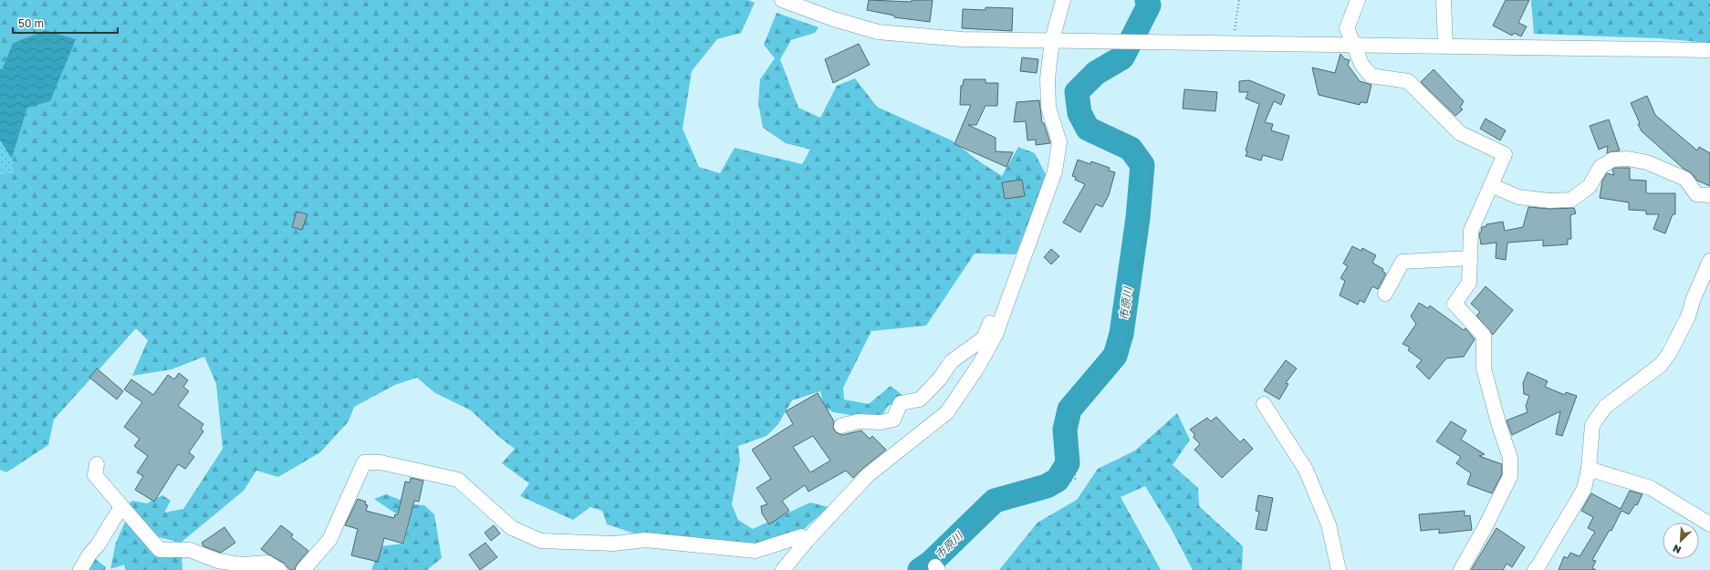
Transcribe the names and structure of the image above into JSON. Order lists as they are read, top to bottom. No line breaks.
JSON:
{"water":["市原川"],"scale_bar":"50 m","north":"bottom left"}
